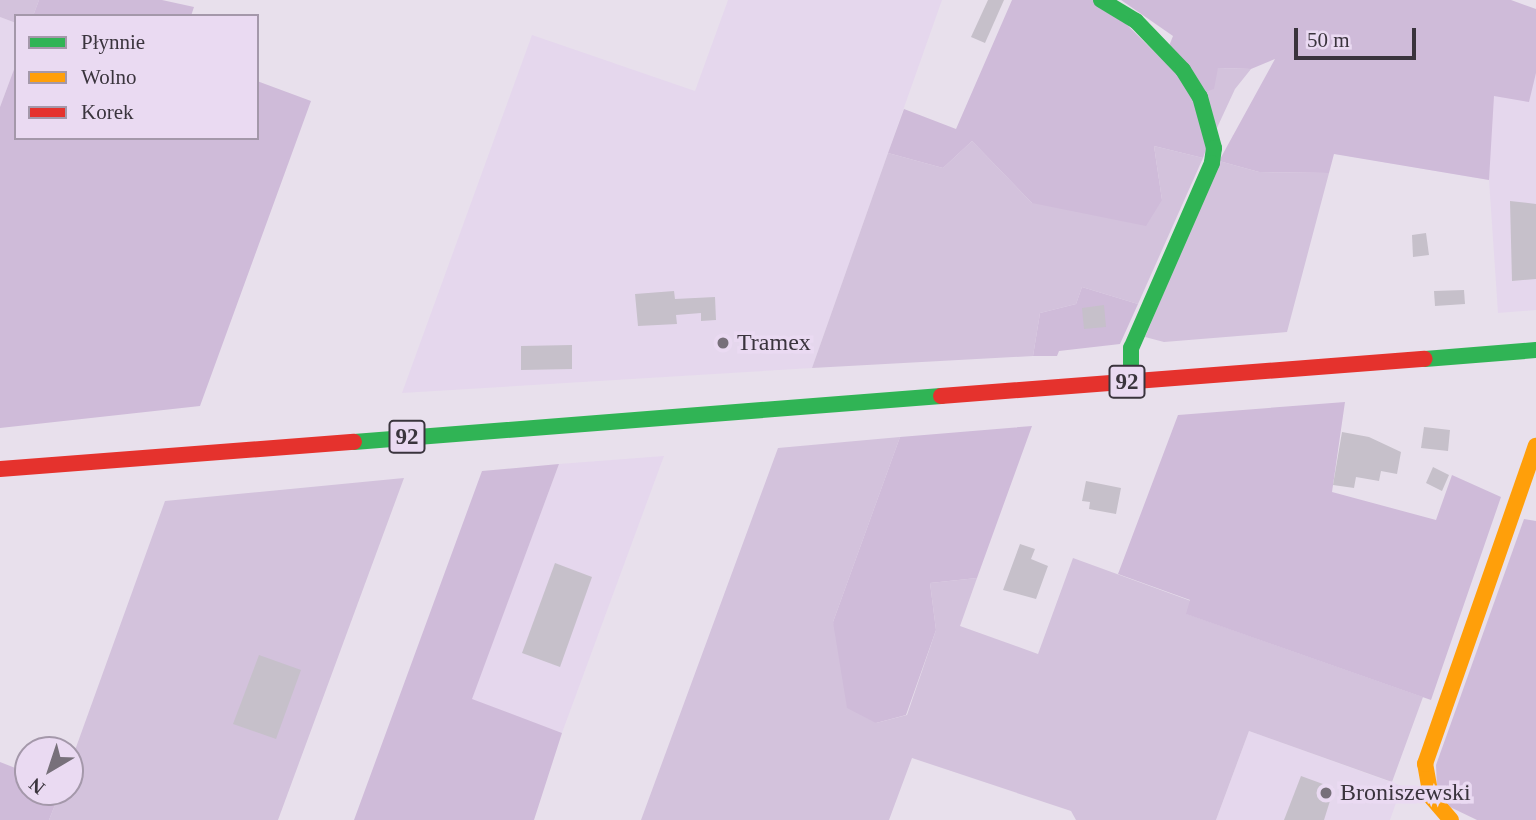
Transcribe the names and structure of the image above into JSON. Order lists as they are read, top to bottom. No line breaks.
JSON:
{"streets":{"main road":["92"]},"places":["Tramex","Broniszewski"],"legend":["Płynnie","Wolno","Korek"],"scale_bar":"50 m","north":"bottom left"}
